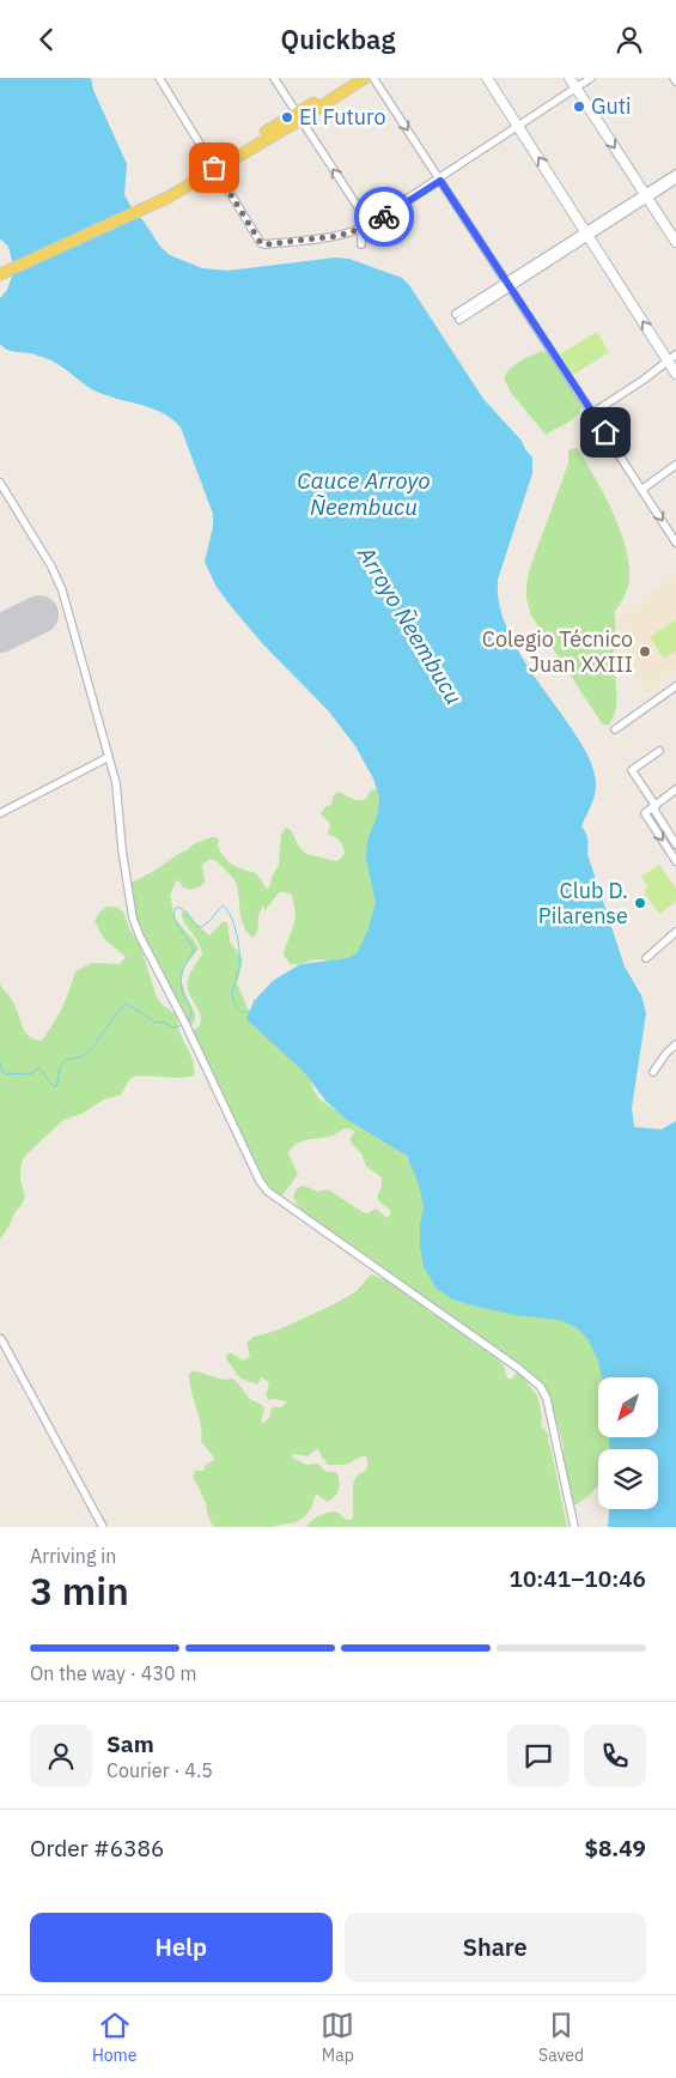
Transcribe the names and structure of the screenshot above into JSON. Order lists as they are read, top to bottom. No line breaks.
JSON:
{"water":["Cauce Arroyo Ñeembucu","Arroyo Ñeembucu"],"places":["Guti","El Futuro","Colegio Técnico Juan XXIII","Club D. Pilarense"],"north":"bottom left","page":{"header":"Quickbag","heading":["3 min","Arriving in","10:41–10:46"],"panel":["Sam","Courier · 4.5","Order #6386","$8.49"],"bar":"On the way · 430 m","buttons":["Help","Share"],"tabs":["Home","Map","Saved"]}}
